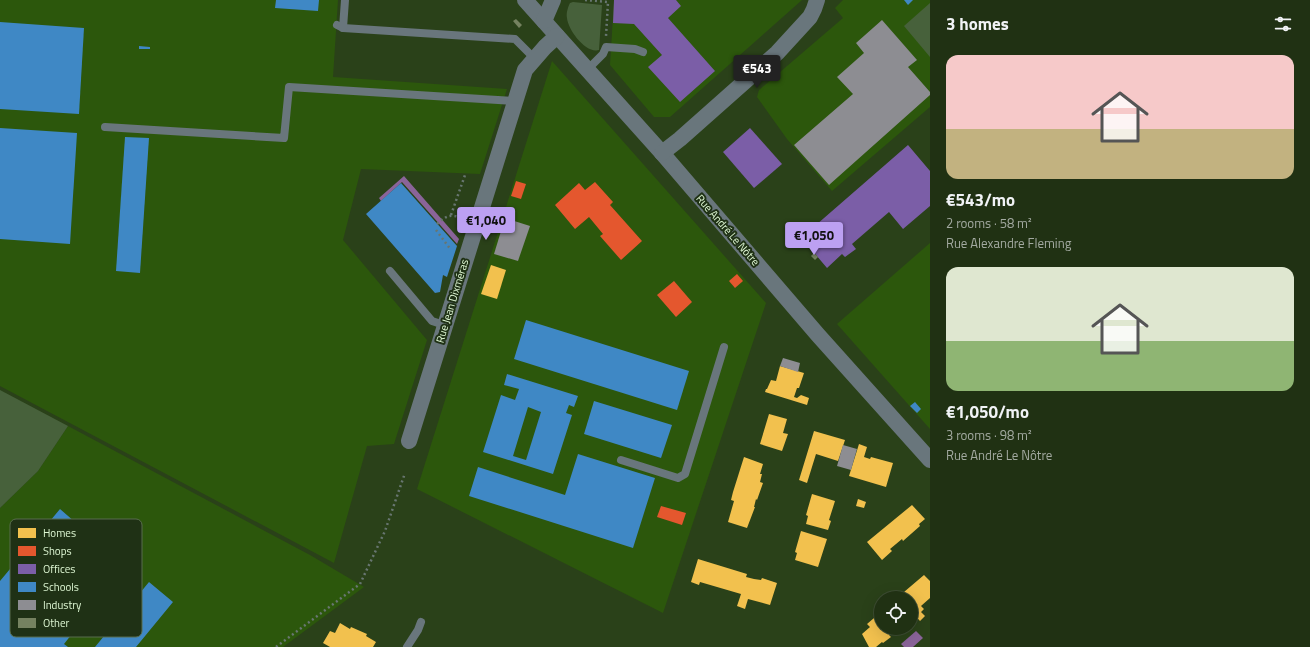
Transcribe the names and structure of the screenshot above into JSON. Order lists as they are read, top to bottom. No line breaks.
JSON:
{"streets":{"street":["Rue André Le Nôtre","Rue Jean Dixméras"]},"crossings":[["Rue André Le Nôtre","Rue Jean Dixméras"]],"legend":["Homes","Shops","Offices","Schools","Industry","Other"],"page":{"heading":"3 homes","list":[{"name":"€543/mo","note":"2 rooms · 58 m² · Rue Alexandre Fleming"},{"name":"€1,050/mo","note":"3 rooms · 98 m² · Rue André Le Nôtre"}],"price":["€543","€1,040","€1,050"]}}
